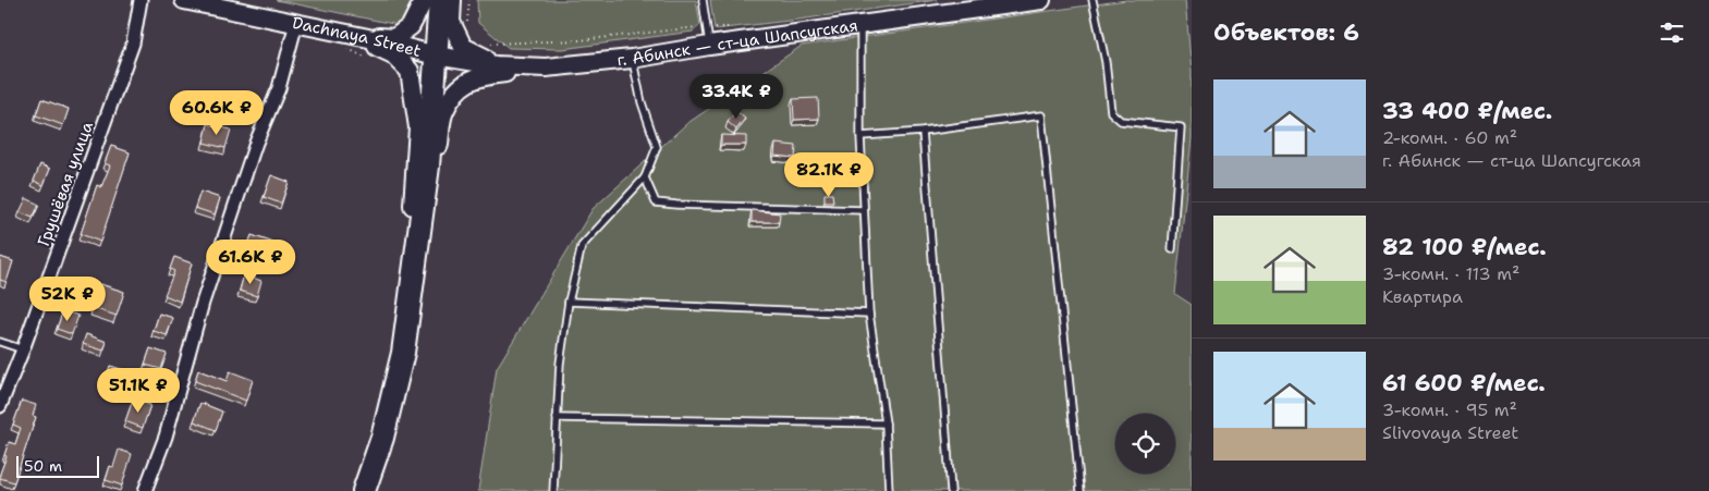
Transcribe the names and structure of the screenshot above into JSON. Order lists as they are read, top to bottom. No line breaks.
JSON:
{"streets":{"main road":["Dachnaya Street","г. Абинск — ст-ца Шапсугская"],"street":["Грушёвая улица"]},"crossings":[["Dachnaya Street","г. Абинск — ст-ца Шапсугская"]],"scale_bar":"50 m","page":{"heading":"Объектов: 6","list":[{"name":"33 400 ₽/мес.","note":"2-комн. · 60 m² · г. Абинск — ст-ца Шапсугская"},{"name":"82 100 ₽/мес.","note":"3-комн. · 113 m² · Квартира"},{"name":"61 600 ₽/мес.","note":"3-комн. · 95 m² · Slivovaya Street"}],"price":["33.4K ₽","60.6K ₽","82.1K ₽","61.6K ₽","52K ₽","51.1K ₽"],"scale":"50 m"}}
